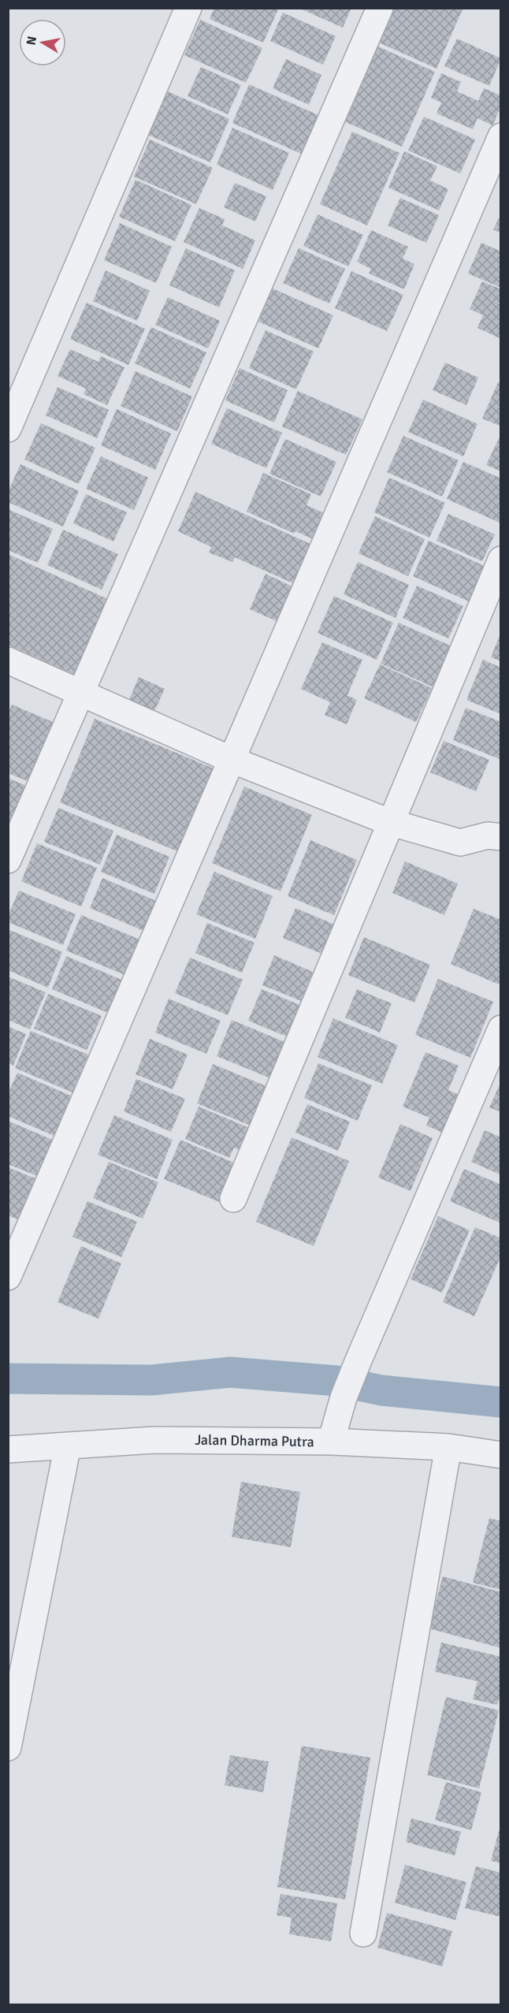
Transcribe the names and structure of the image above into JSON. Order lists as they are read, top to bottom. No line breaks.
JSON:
{"streets":{"street":["Jalan Dharma Putra"]},"north":"left"}
